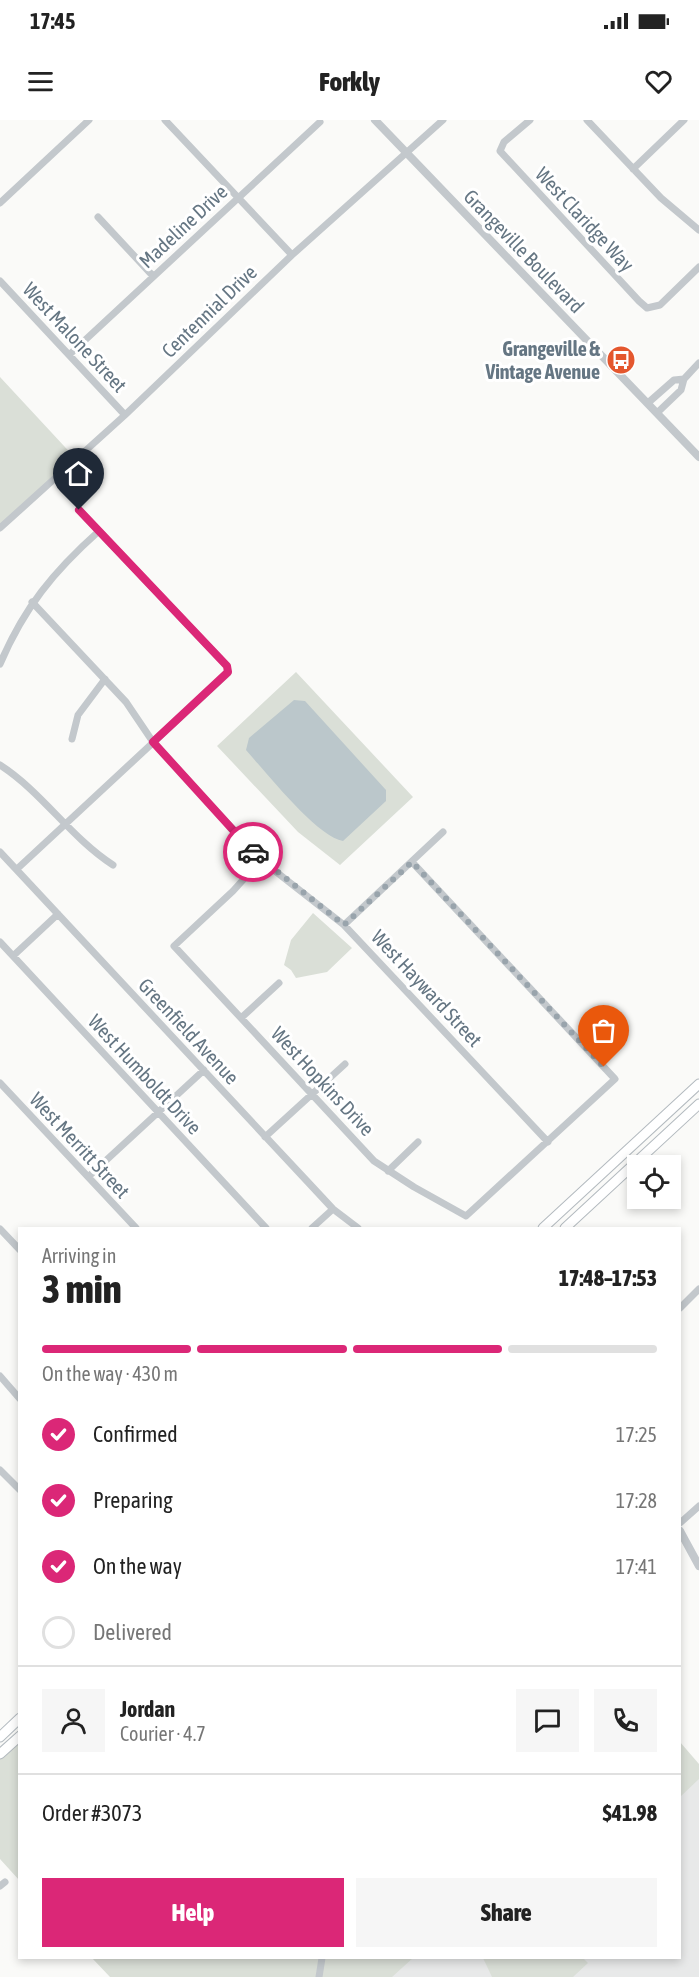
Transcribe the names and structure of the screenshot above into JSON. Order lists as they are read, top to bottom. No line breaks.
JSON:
{"streets":{"street":["West Claridge Way","Madeline Drive","Grangeville Boulevard","Centennial Drive","West Malone Street","West Hayward Street","Greenfield Avenue","West Humboldt Drive","West Hopkins Drive","West Merritt Street"]},"crossings":[["Madeline Drive","West Malone Street"],["Grangeville Boulevard","Centennial Drive"],["Centennial Drive","West Malone Street"],["West Hayward Street","West Hopkins Drive"]],"places":{"bus stop":["Grangeville & Vintage Avenue"]},"page":{"status":"17:45","header":"Forkly","heading":["3 min","Arriving in","17:48–17:53"],"panel":["Jordan","Courier · 4.7","Order #3073","$41.98"],"bar":"On the way · 430 m","list":[["Confirmed","17:25"],["Preparing","17:28"],["On the way","17:41"],"Delivered"],"buttons":["Help","Share"]}}
